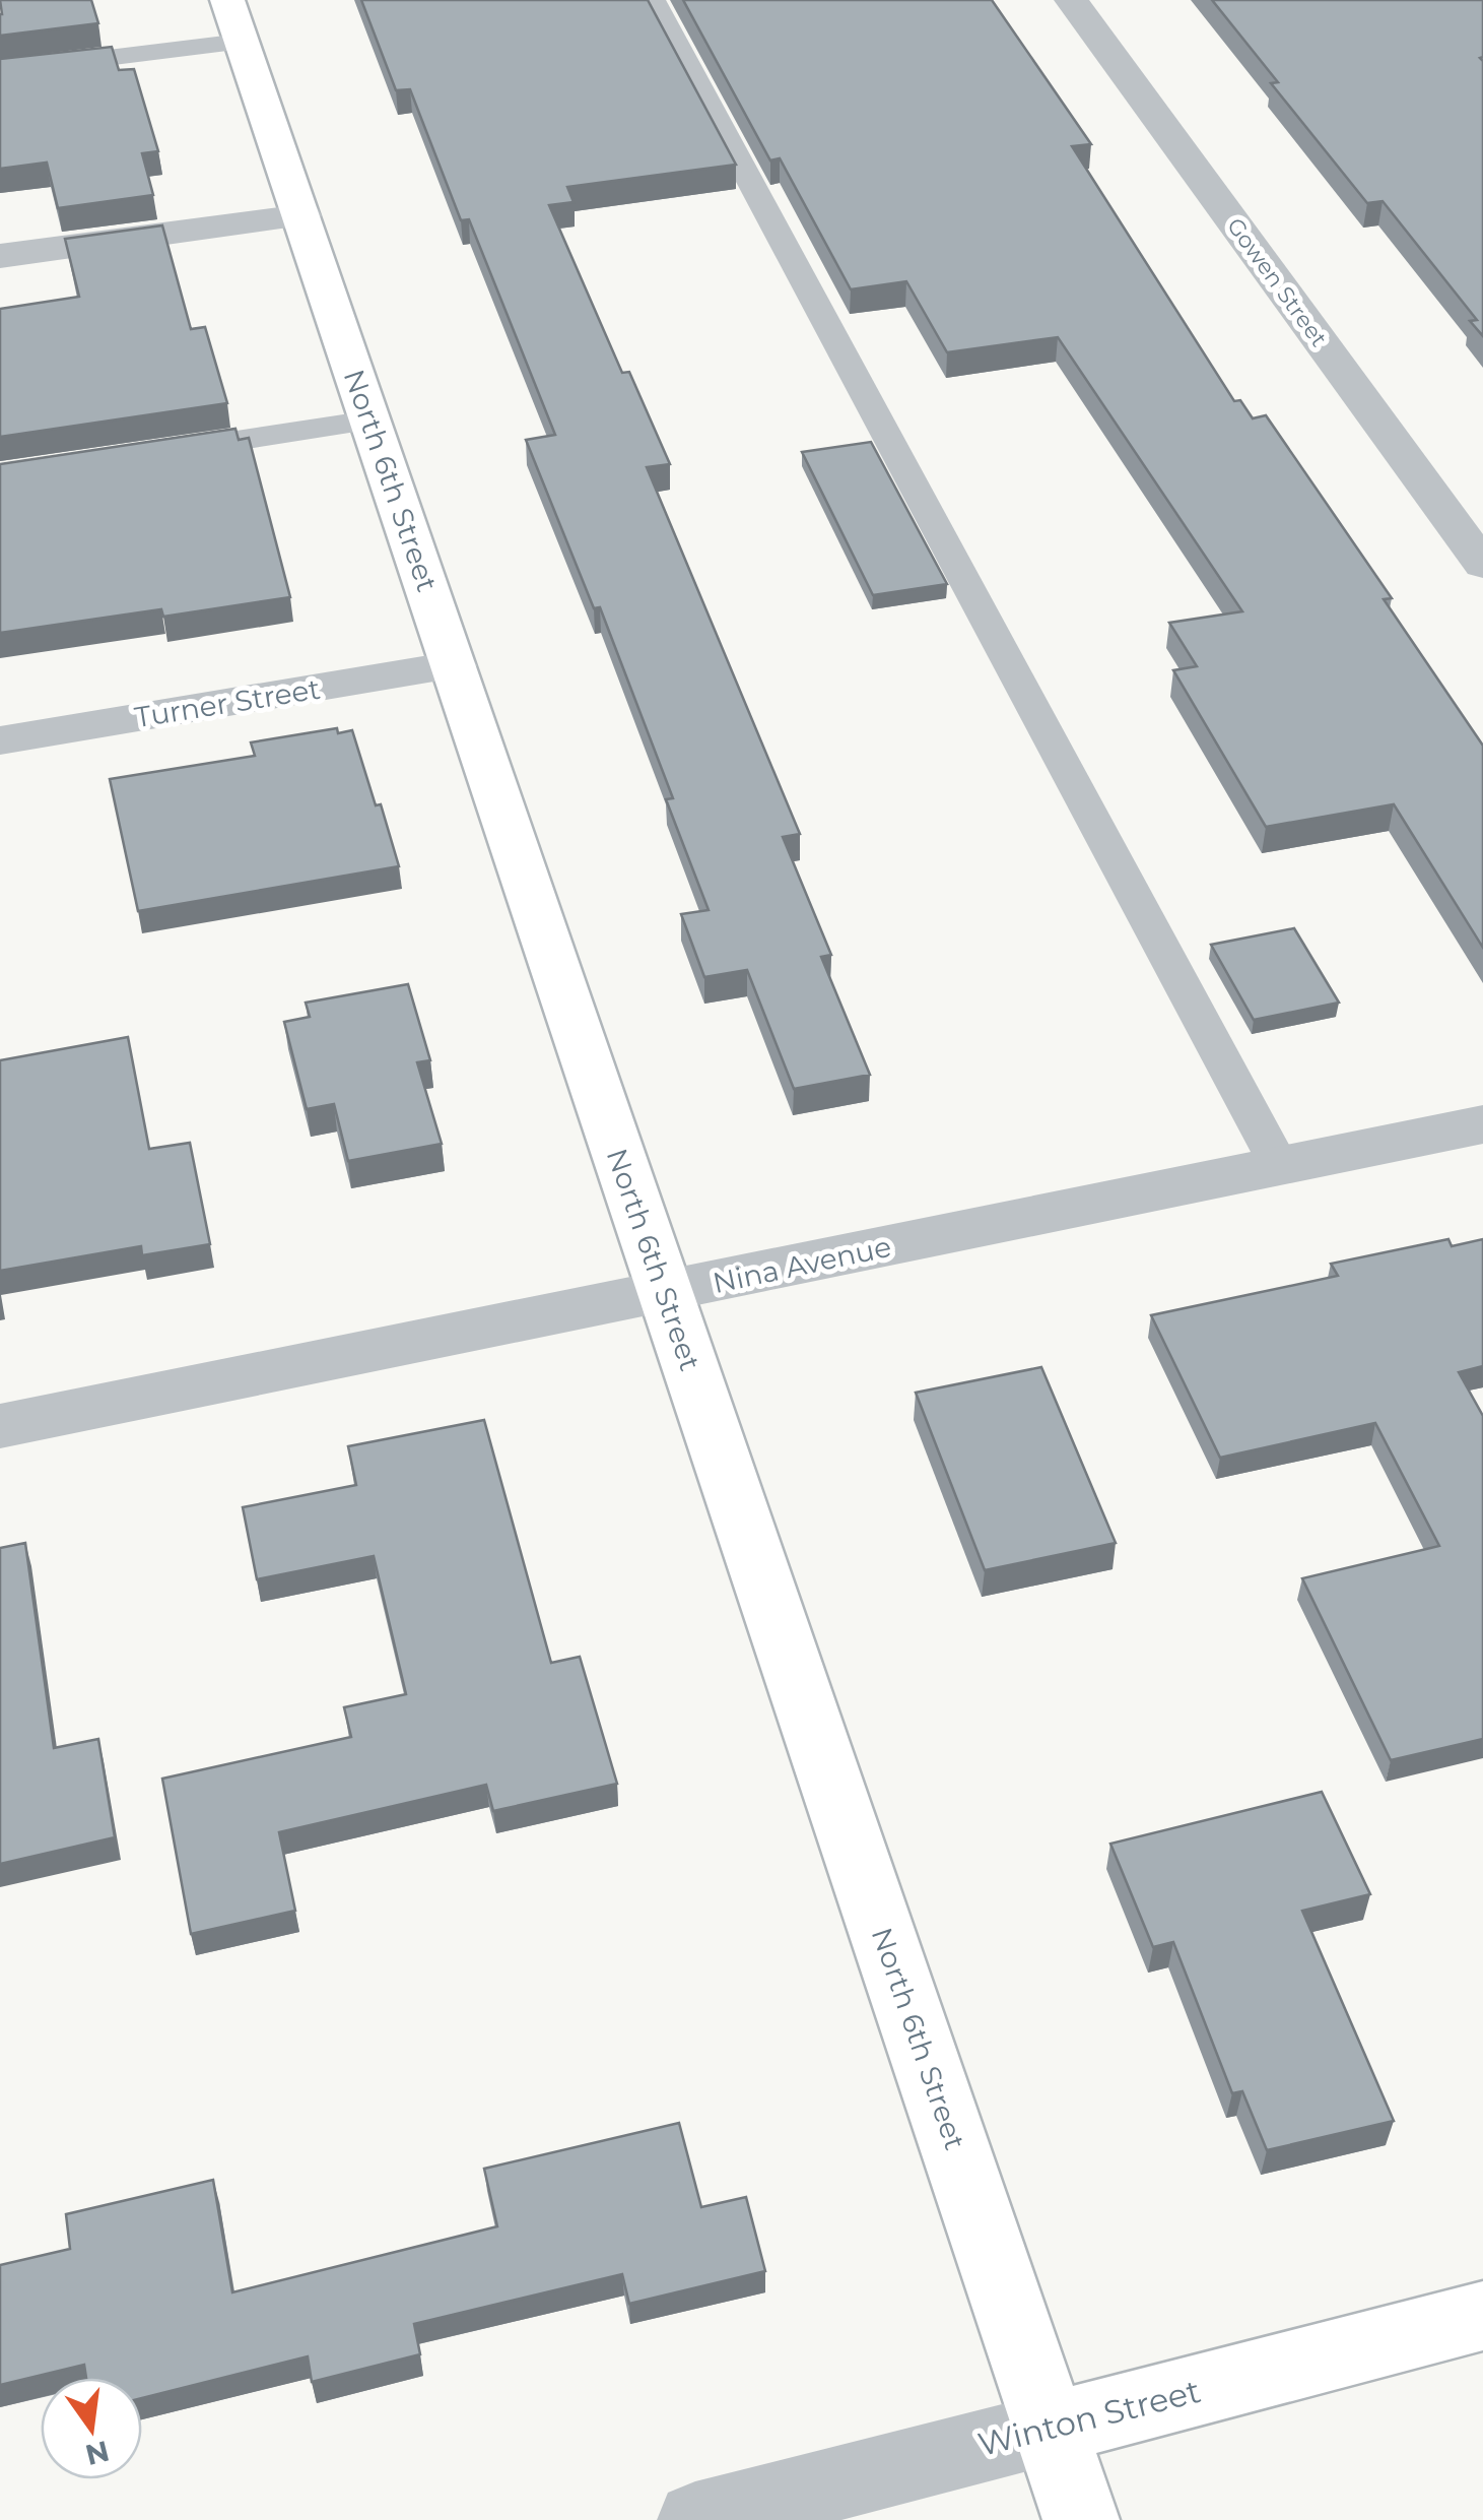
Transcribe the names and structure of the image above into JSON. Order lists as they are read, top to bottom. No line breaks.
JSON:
{"streets":{"main road":["North 6th Street","Winton Street"],"street":["Gowen Street","Turner Street","Nina Avenue"]},"crossings":[["North 6th Street","Turner Street"],["North 6th Street","Nina Avenue"],["North 6th Street","Winton Street"]],"north":"bottom"}
